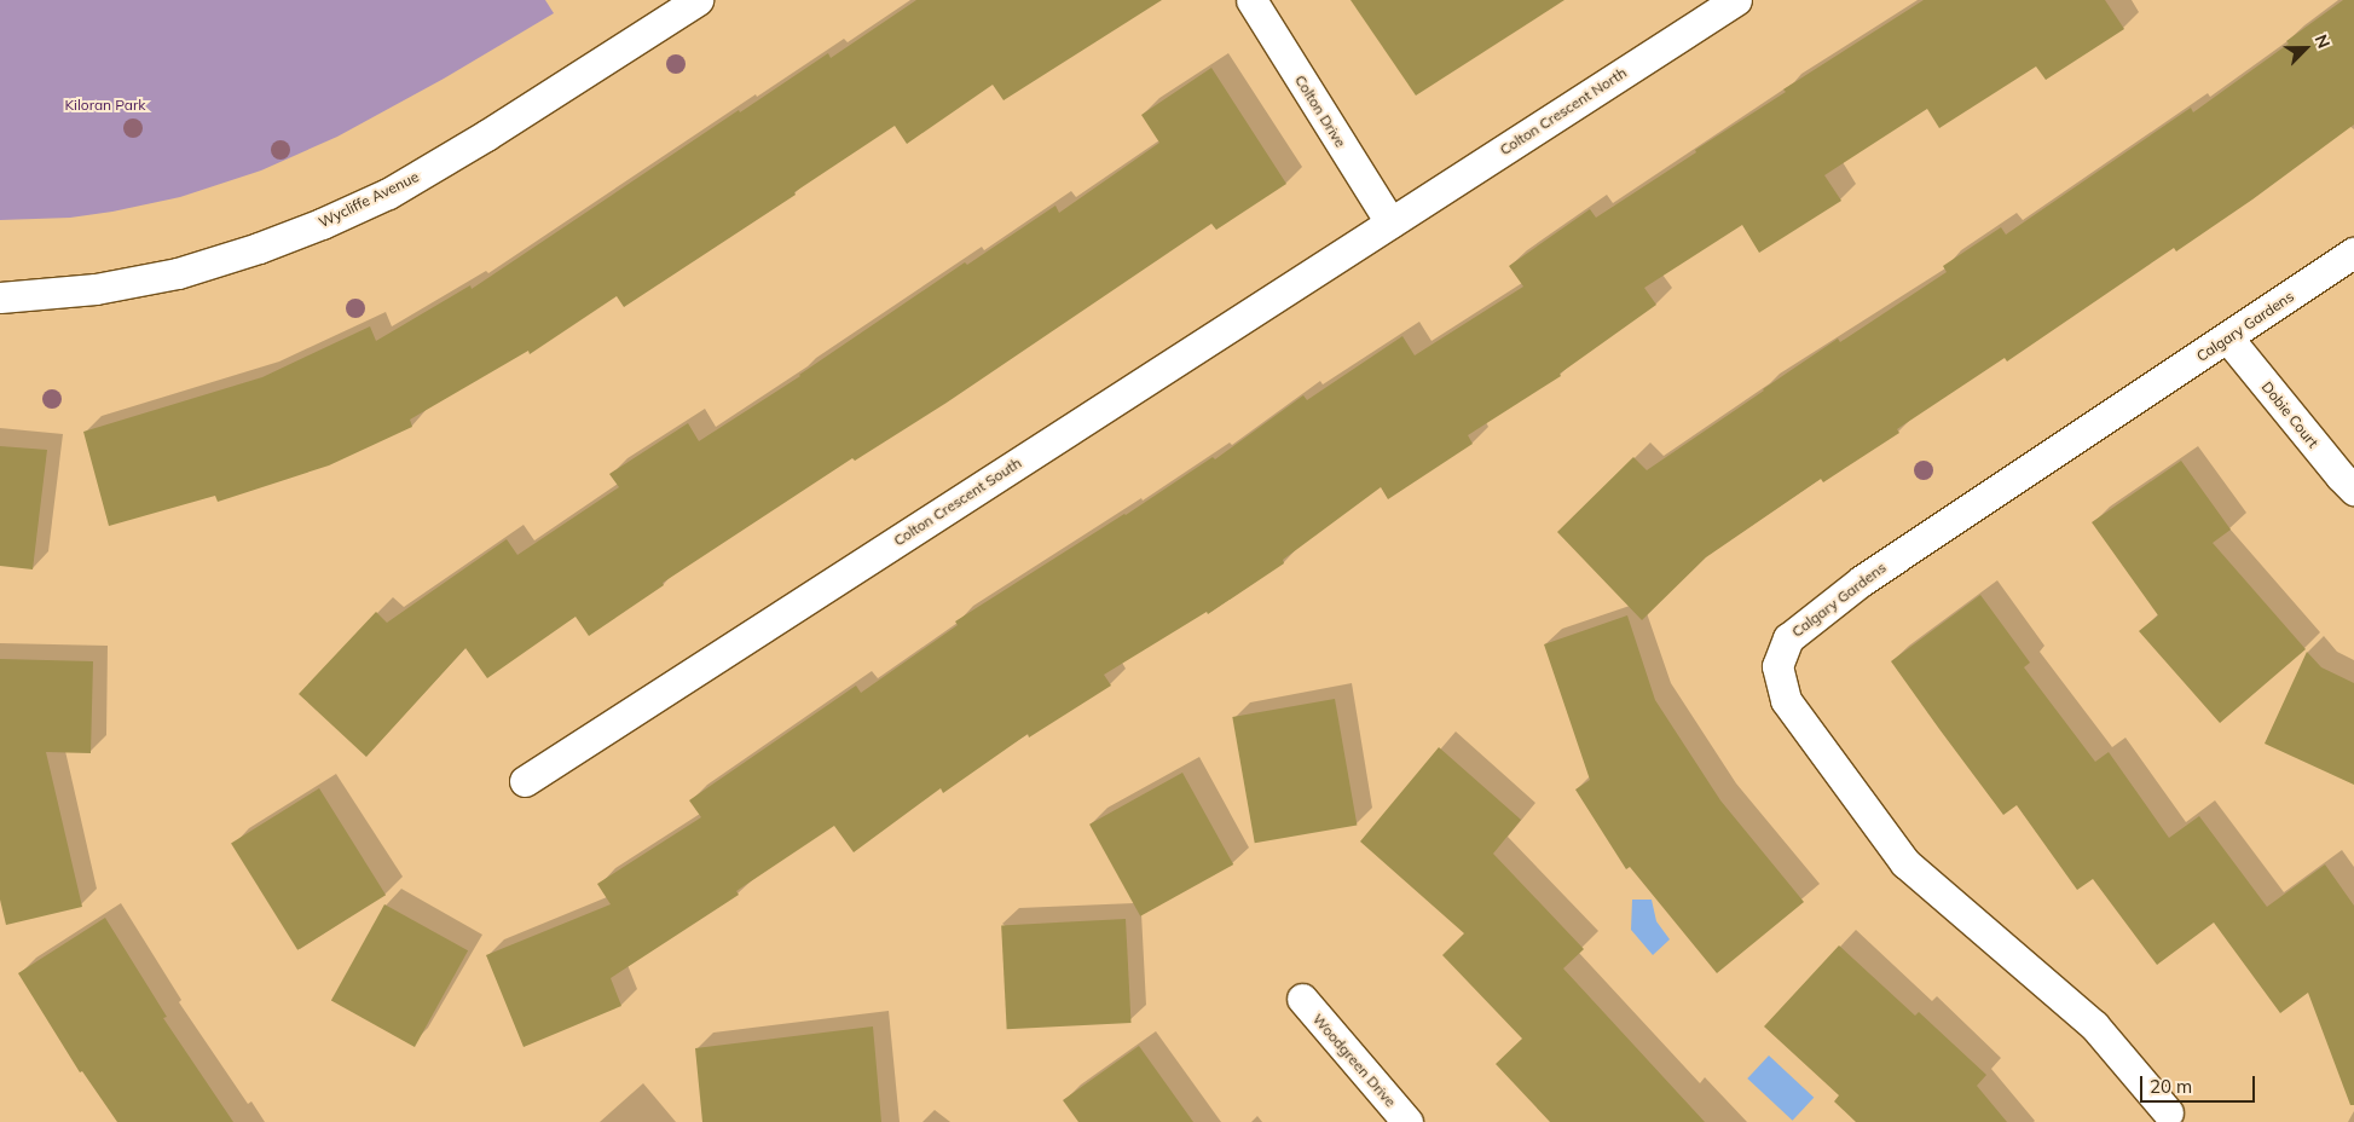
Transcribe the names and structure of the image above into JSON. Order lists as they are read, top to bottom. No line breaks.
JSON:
{"streets":{"street":["Colton Drive","Colton Crescent North","Wycliffe Avenue","Calgary Gardens","Dobie Court","Colton Crescent South","Woodgreen Drive"]},"crossings":[["Colton Drive","Colton Crescent North"],["Colton Drive","Colton Crescent South"],["Colton Crescent North","Colton Crescent South"],["Calgary Gardens","Dobie Court"]],"parks":["Kiloran Park"],"scale_bar":"20 m","north":"top right"}
